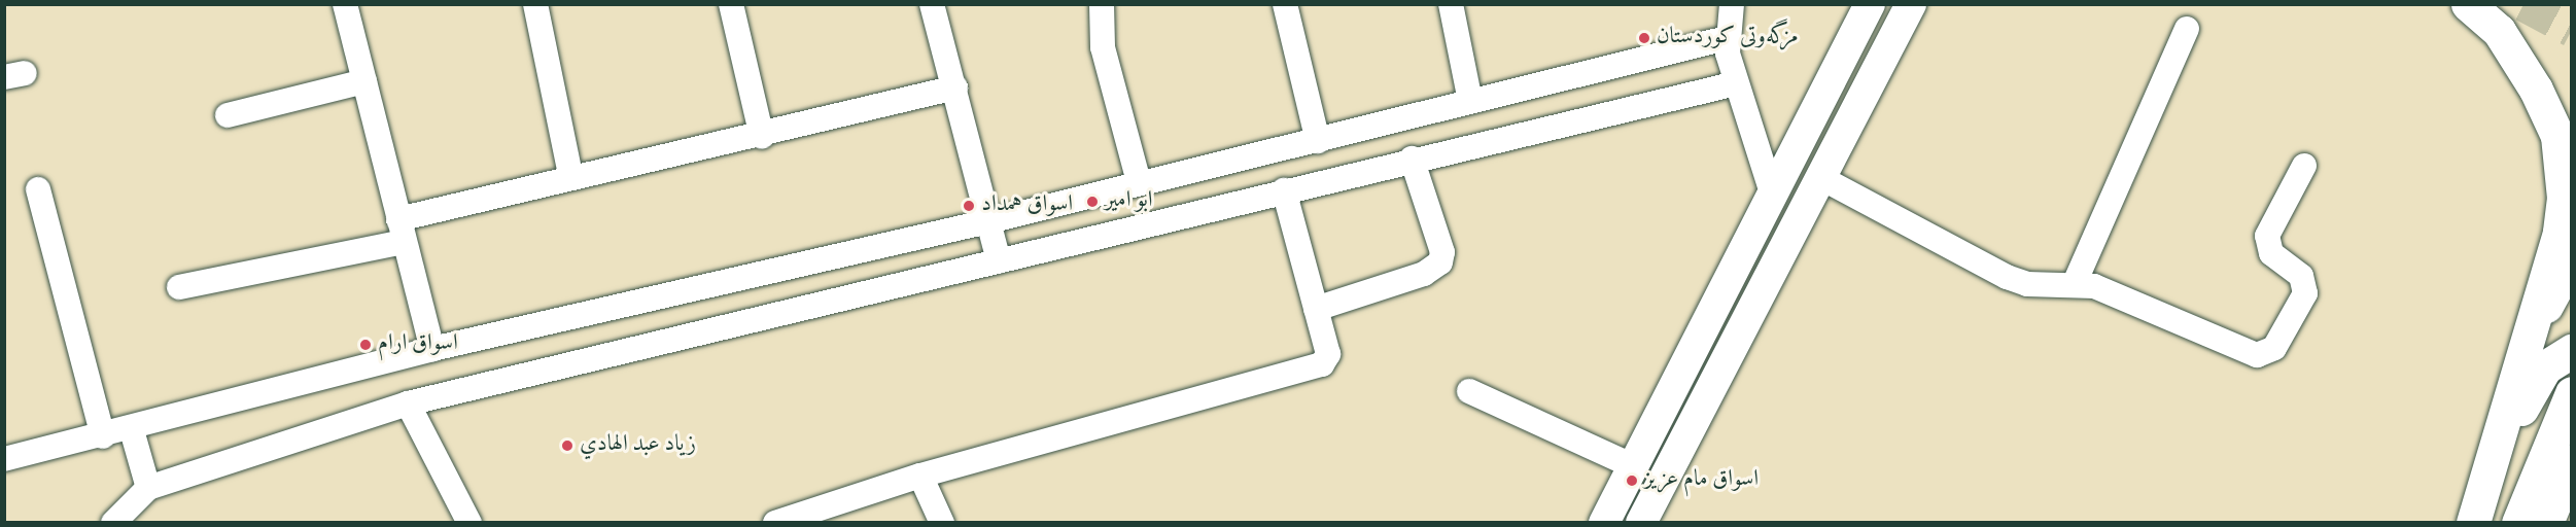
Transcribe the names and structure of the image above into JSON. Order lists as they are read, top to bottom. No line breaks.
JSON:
{"places":["مزگەوتی کوردستان","ابو امير","اسواق همداد","اسواق ارام","زياد عبد الهادي","اسواق مام عزيز"]}
